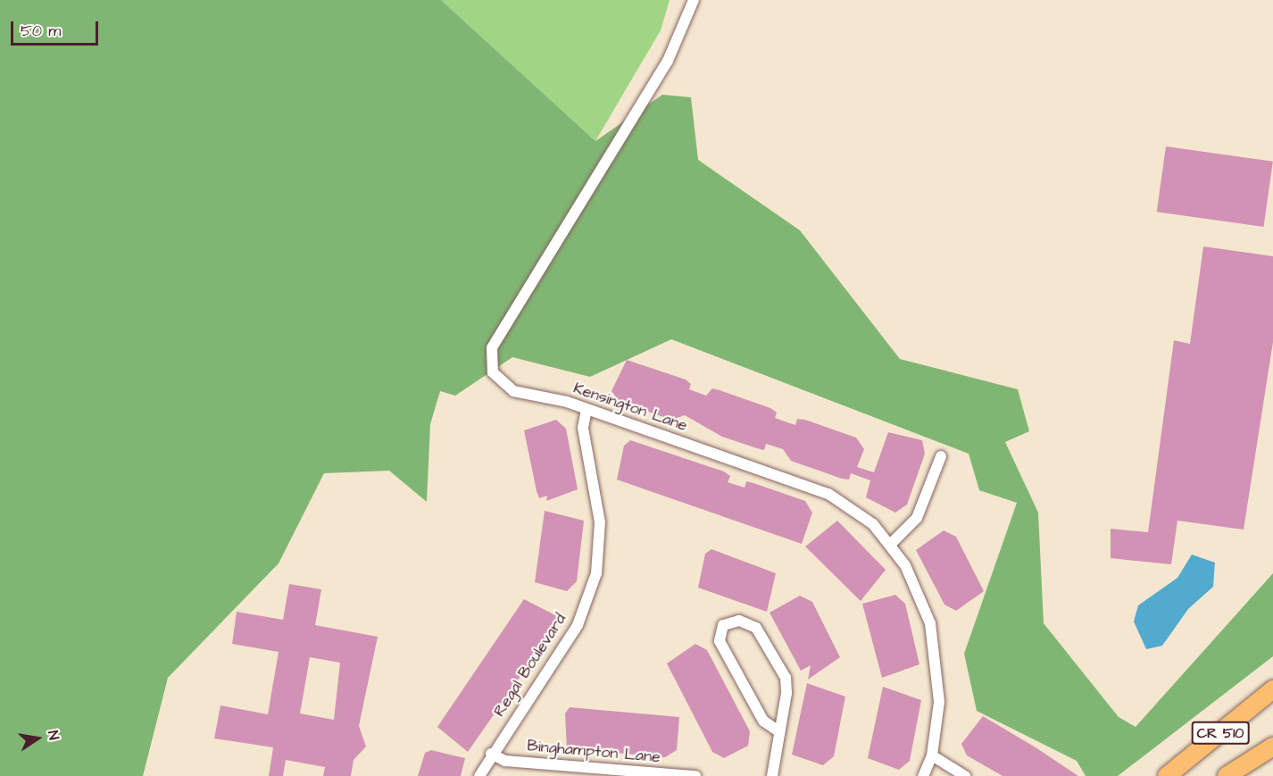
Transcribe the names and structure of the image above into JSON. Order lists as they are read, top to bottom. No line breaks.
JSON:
{"streets":{"main road":["CR 510"],"street":["Kensington Lane","Regal Boulevard","Binghampton Lane"]},"crossings":[["Kensington Lane","Regal Boulevard"],["Regal Boulevard","Binghampton Lane"]],"scale_bar":"50 m","north":"right"}
